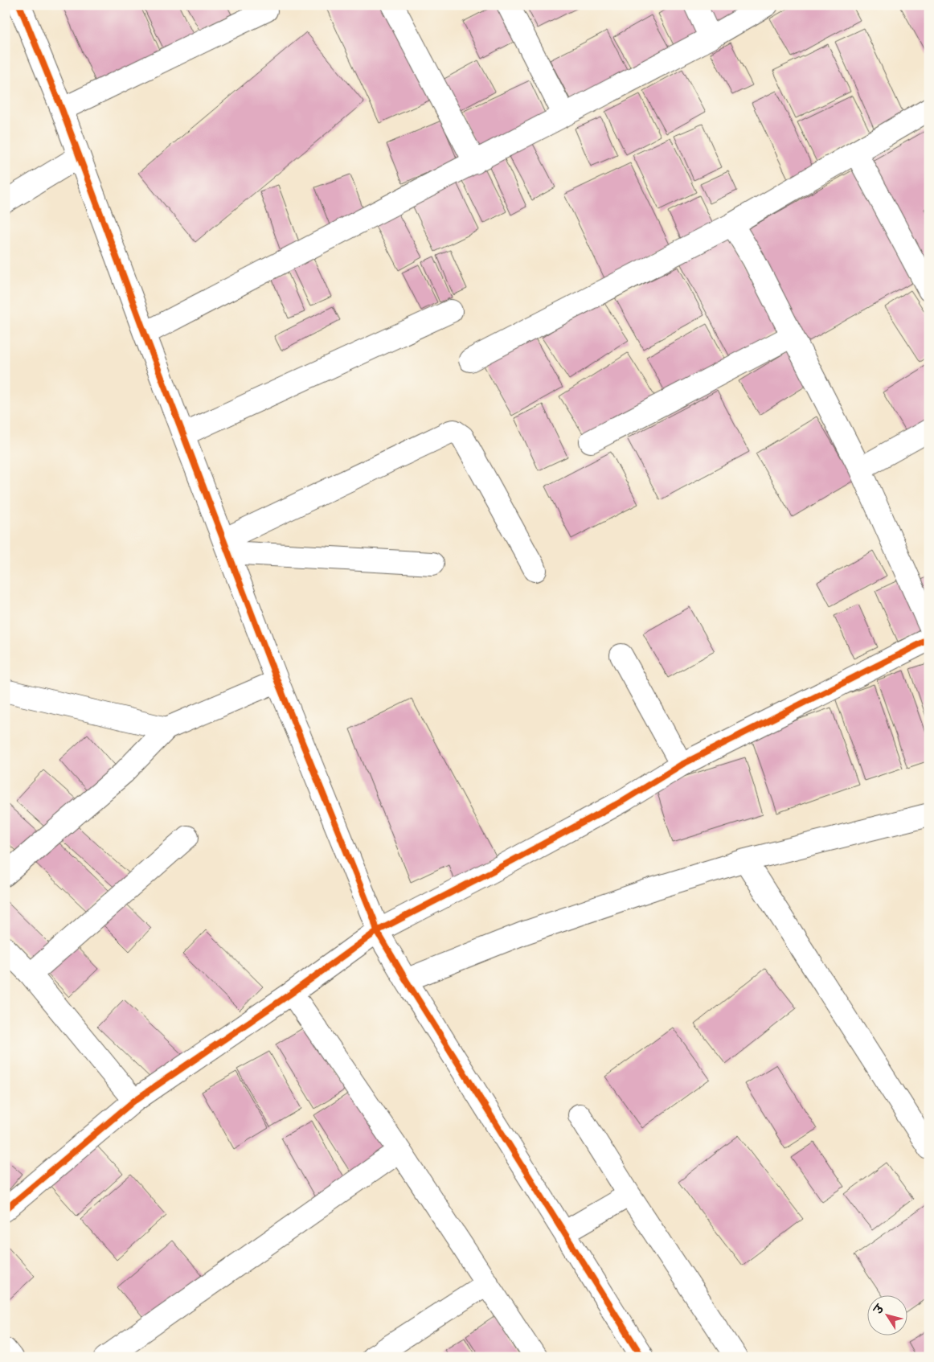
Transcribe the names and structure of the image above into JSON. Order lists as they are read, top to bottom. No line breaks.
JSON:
{"north":"top left"}
